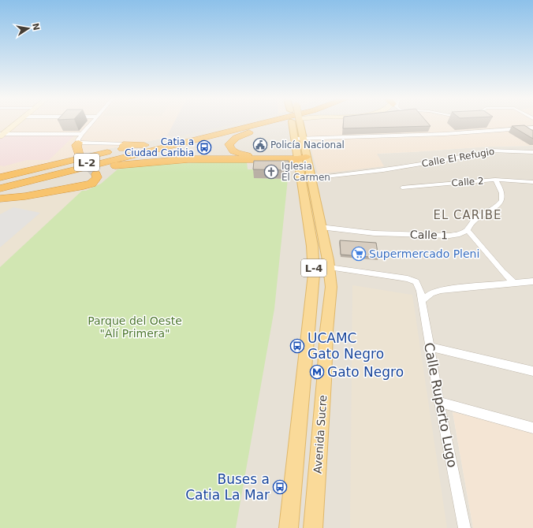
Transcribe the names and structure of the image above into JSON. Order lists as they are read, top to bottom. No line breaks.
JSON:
{"streets":{"highway":["L-2"],"main road":["L-4","Avenida Sucre"],"street":["Calle El Refugio","Calle 2","Calle 1","Calle Ruperto Lugo"]},"crossings":[["Calle El Refugio","Avenida Sucre"],["Calle 1","Avenida Sucre"],["Calle Ruperto Lugo","Avenida Sucre"]],"districts":["EL CARIBE"],"parks":["Parque del Oeste \"Alí Primera\""],"places":{"public building":["Policía Nacional"],"bus stop":["Catia a Ciudad Caribia","UCAMC Gato Negro","Buses a Catia La Mar"],"church":["Iglesia El Carmen"],"supermarket":["Supermercado Pleni"],"metro station":["Gato Negro"]},"north":"right"}
